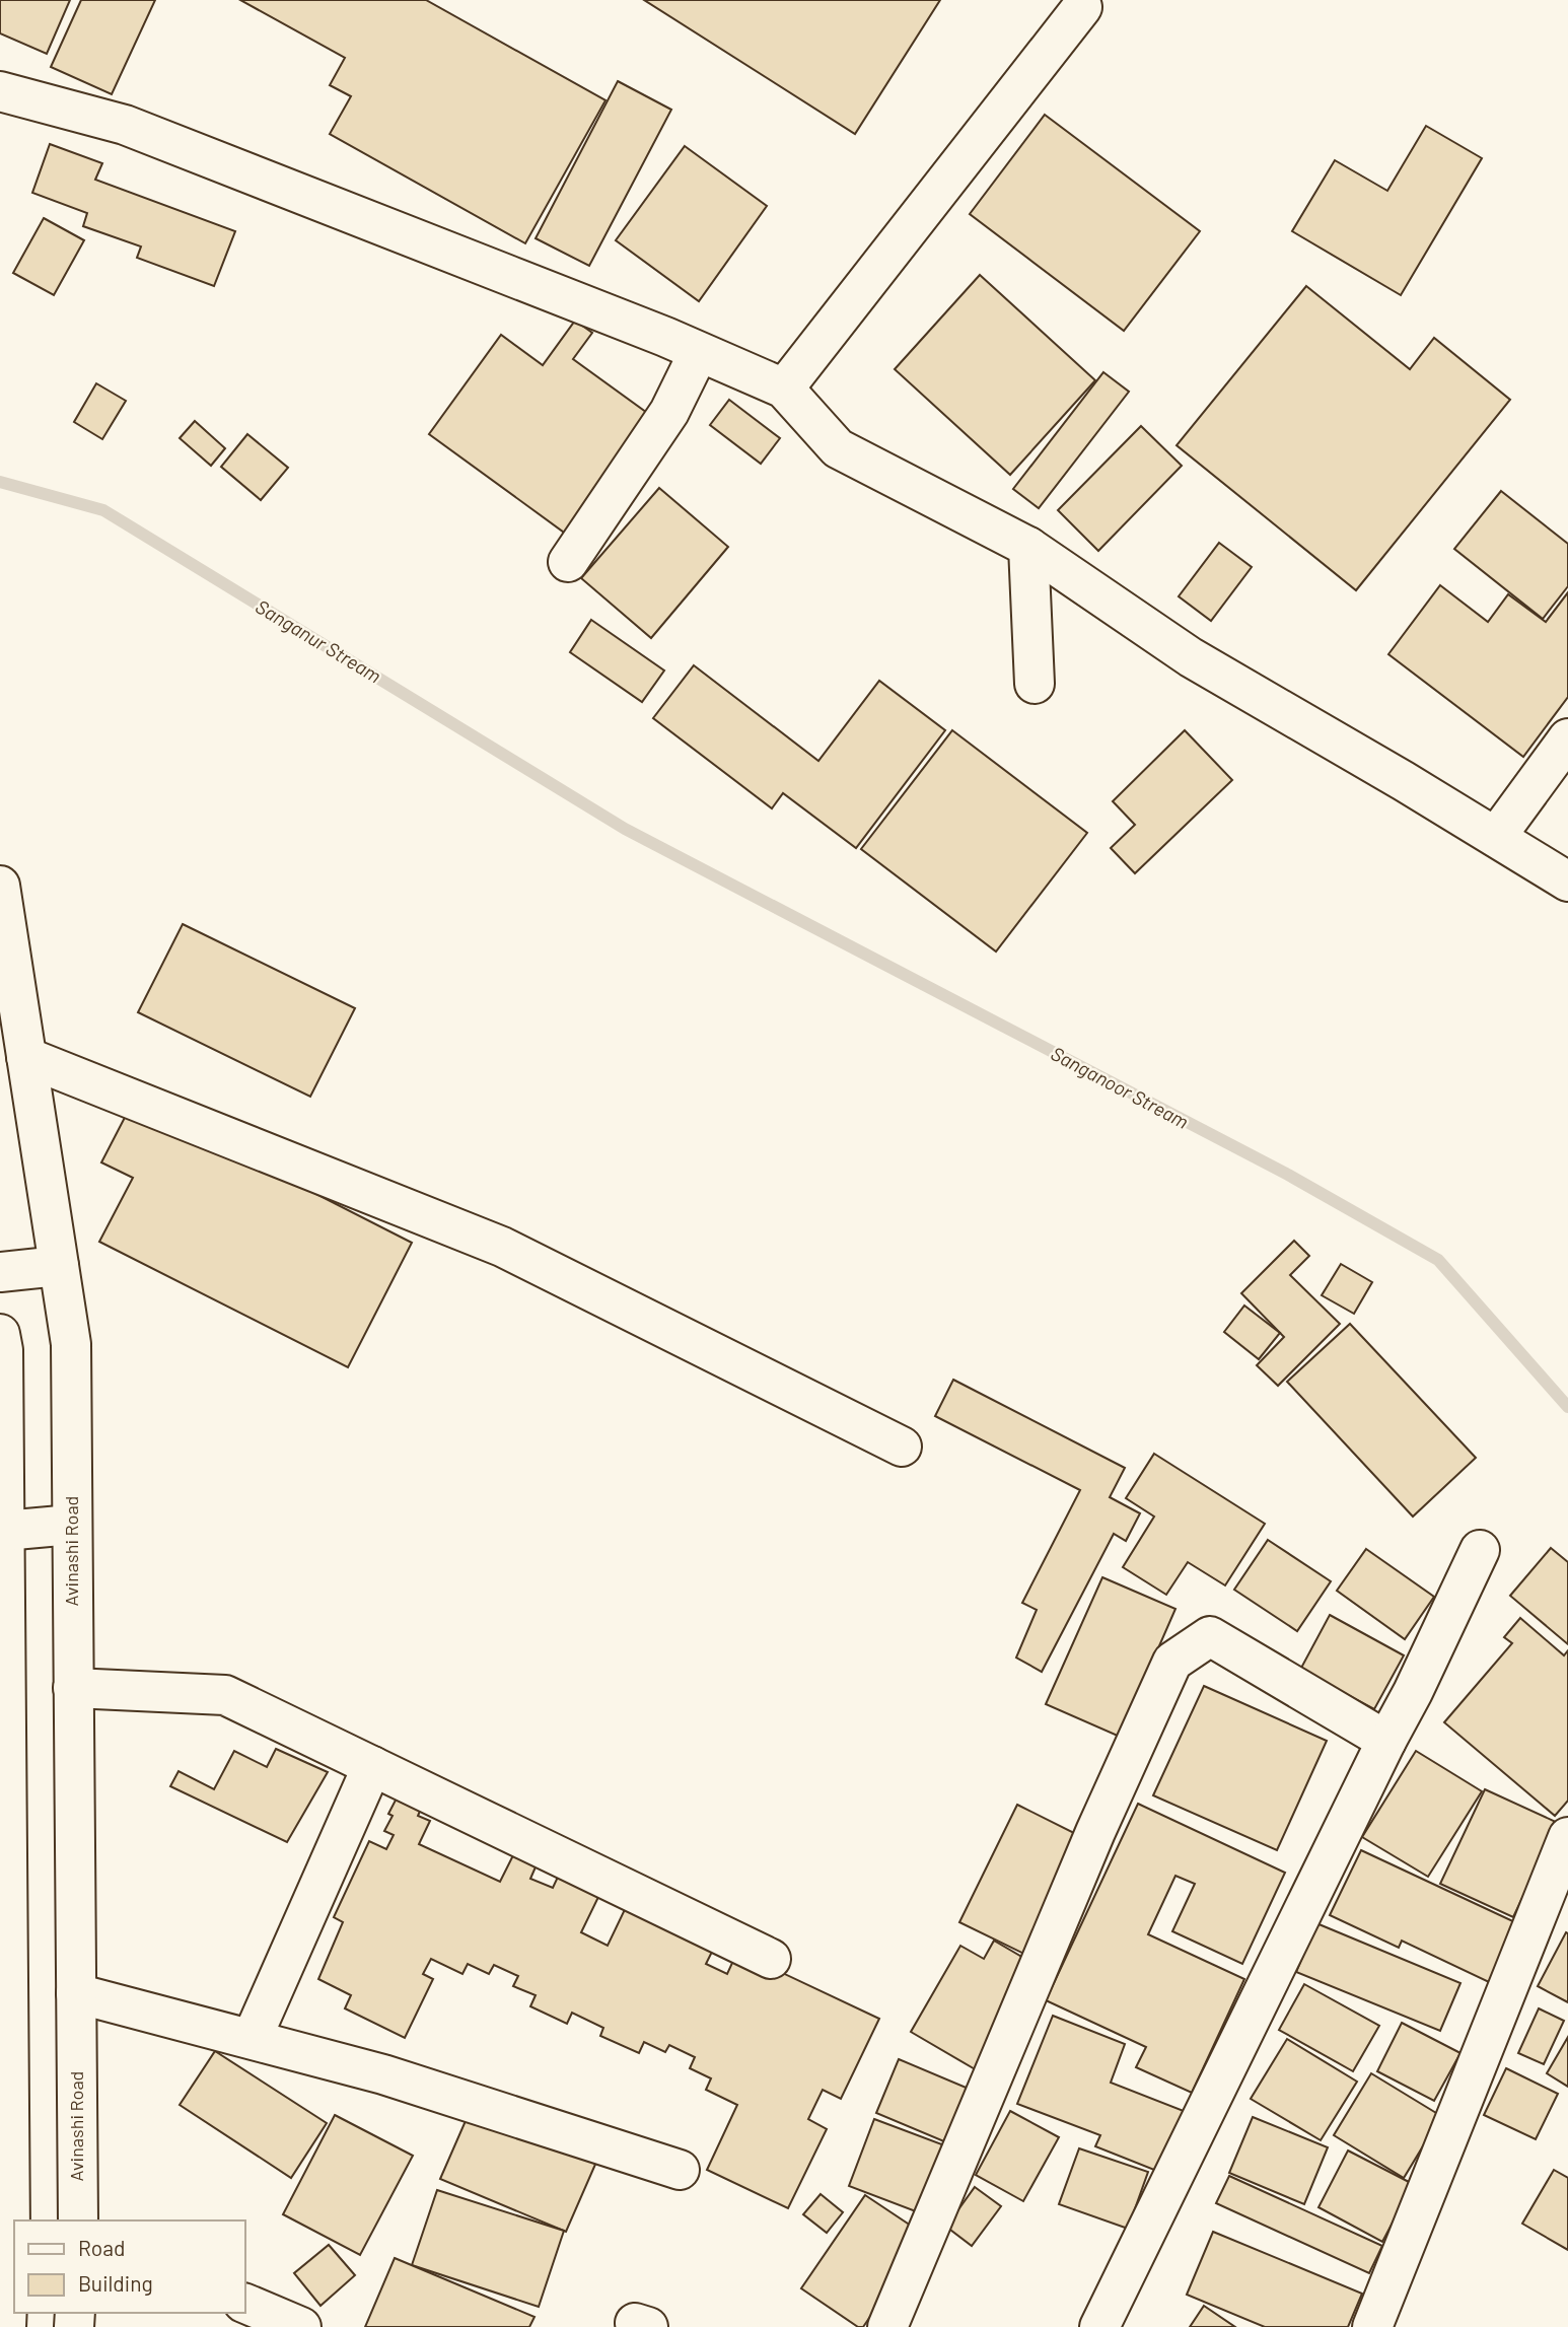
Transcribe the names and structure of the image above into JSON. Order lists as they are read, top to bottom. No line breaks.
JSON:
{"streets":{"street":["Avinashi Road"]},"water":["Sanganur Stream","Sanganoor Stream"],"legend":["Road","Building"]}
